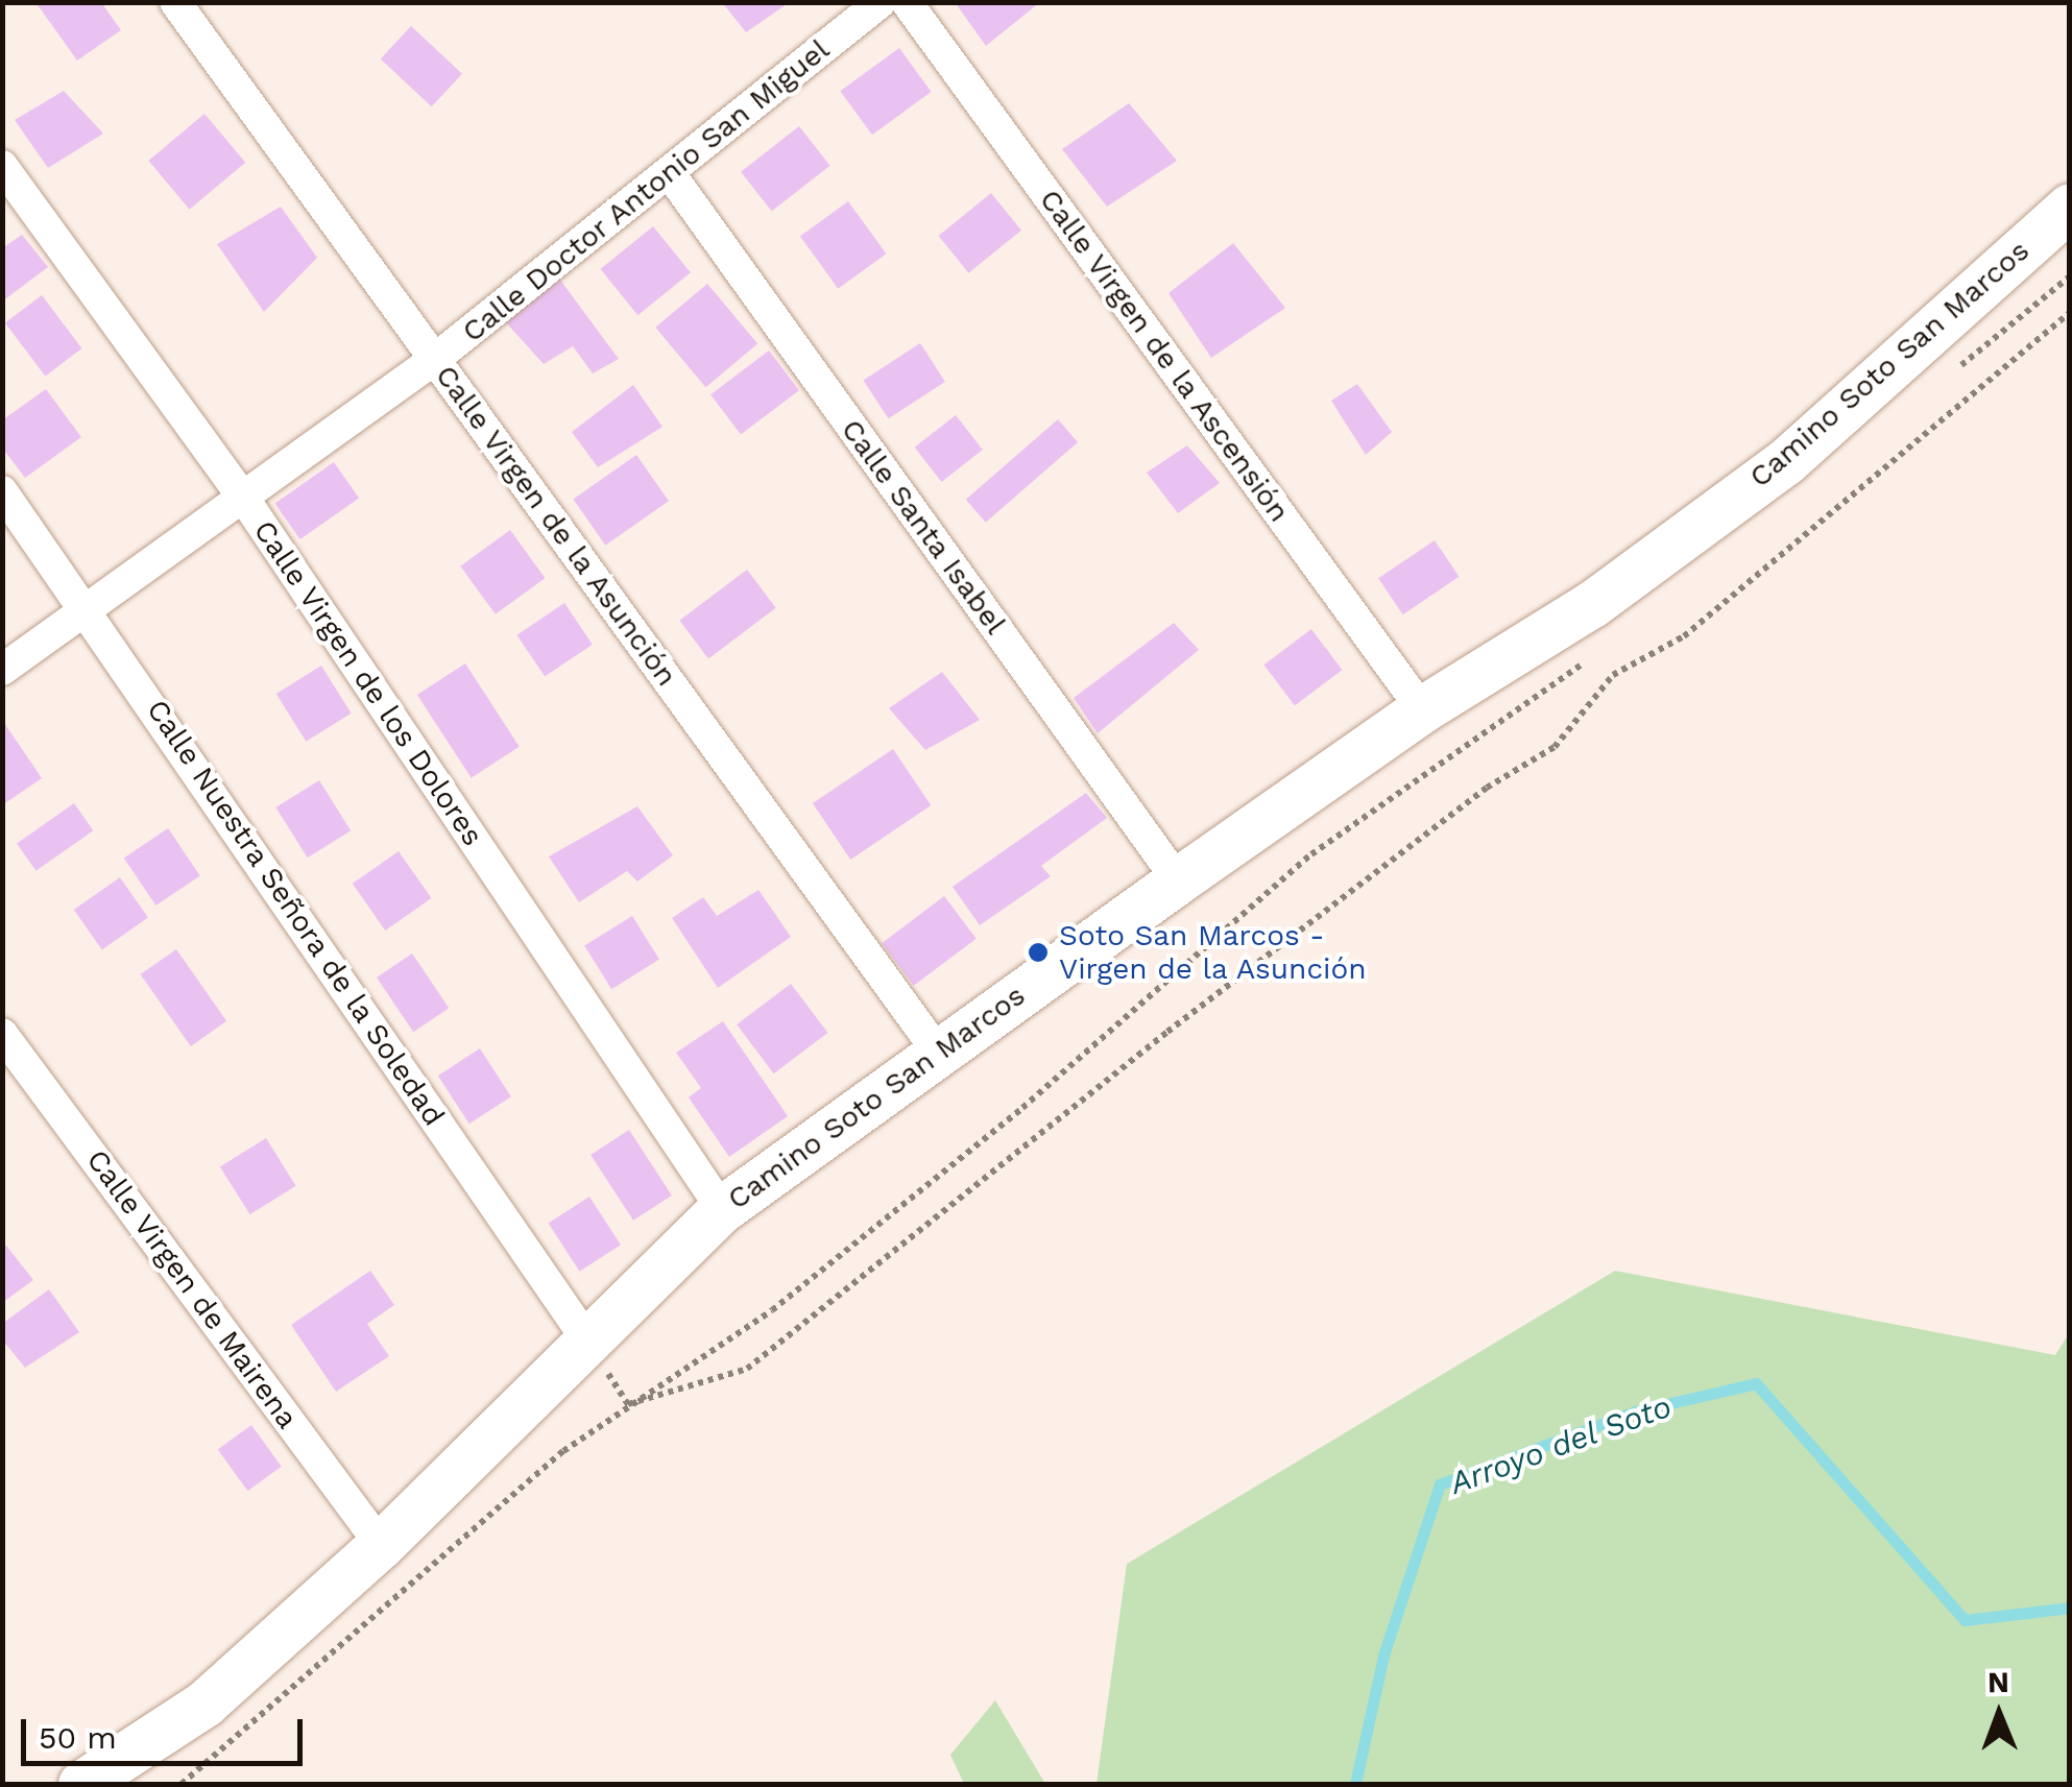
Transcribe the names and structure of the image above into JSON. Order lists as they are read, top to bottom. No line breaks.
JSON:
{"streets":{"street":["Calle Doctor Antonio San Miguel","Calle Virgen de la Ascensión","Camino Soto San Marcos","Calle Virgen de la Asunción","Calle Santa Isabel","Calle Virgen de los Dolores","Calle Nuestra Señora de la Soledad","Calle Virgen de Mairena"]},"crossings":[["Calle Doctor Antonio San Miguel","Calle Virgen de la Asunción"],["Calle Doctor Antonio San Miguel","Calle Santa Isabel"],["Calle Doctor Antonio San Miguel","Calle Virgen de los Dolores"],["Calle Doctor Antonio San Miguel","Calle Nuestra Señora de la Soledad"],["Calle Virgen de la Ascensión","Camino Soto San Marcos"],["Camino Soto San Marcos","Calle Virgen de la Asunción"],["Camino Soto San Marcos","Calle Santa Isabel"],["Camino Soto San Marcos","Calle Virgen de los Dolores"],["Camino Soto San Marcos","Calle Nuestra Señora de la Soledad"],["Camino Soto San Marcos","Calle Virgen de Mairena"]],"water":["Arroyo del Soto"],"places":["Soto San Marcos - Virgen de la Asunción"],"scale_bar":"50 m","north":"top"}
